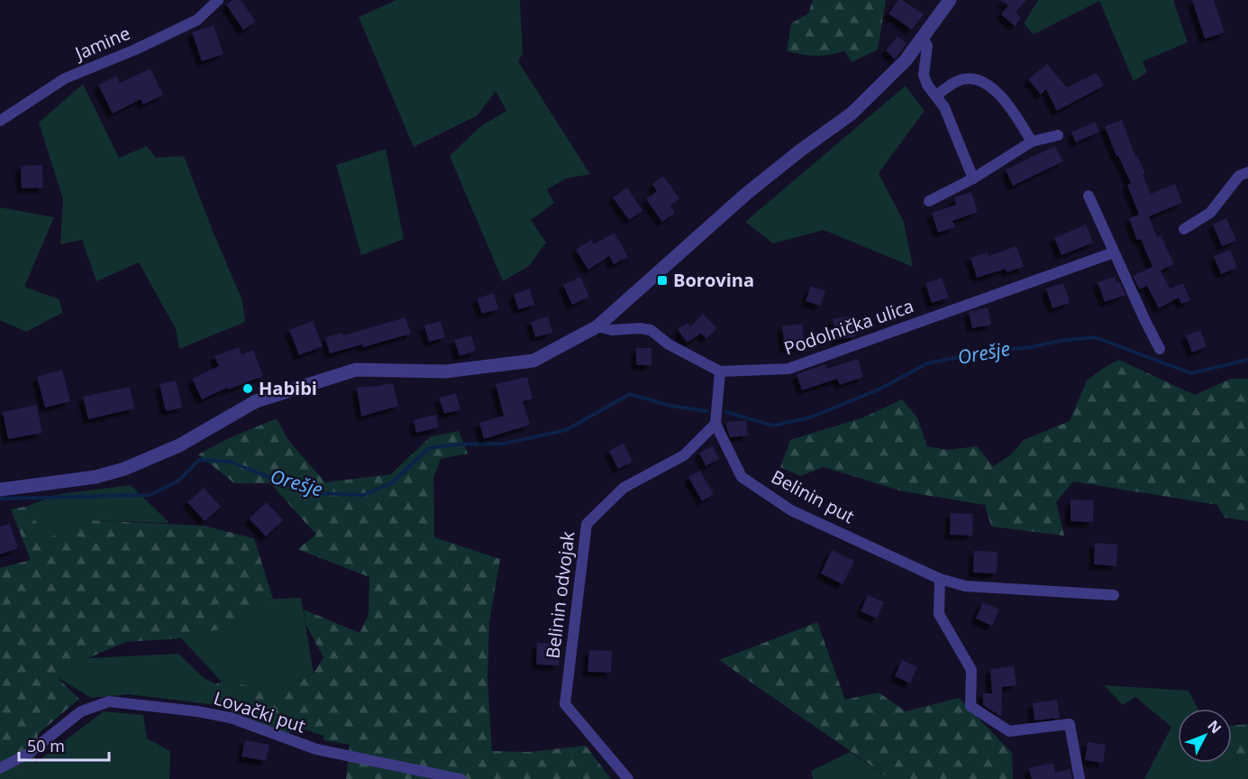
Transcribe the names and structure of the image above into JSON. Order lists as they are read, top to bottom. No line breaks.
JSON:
{"streets":{"street":["Jamine","Podolnička ulica","Belinin put","Belinin odvojak","Lovački put"]},"crossings":[["Belinin put","Belinin odvojak"]],"water":["Orešje"],"places":{"transit":["Borovina"],"other":["Habibi"]},"scale_bar":"50 m","north":"top right"}
